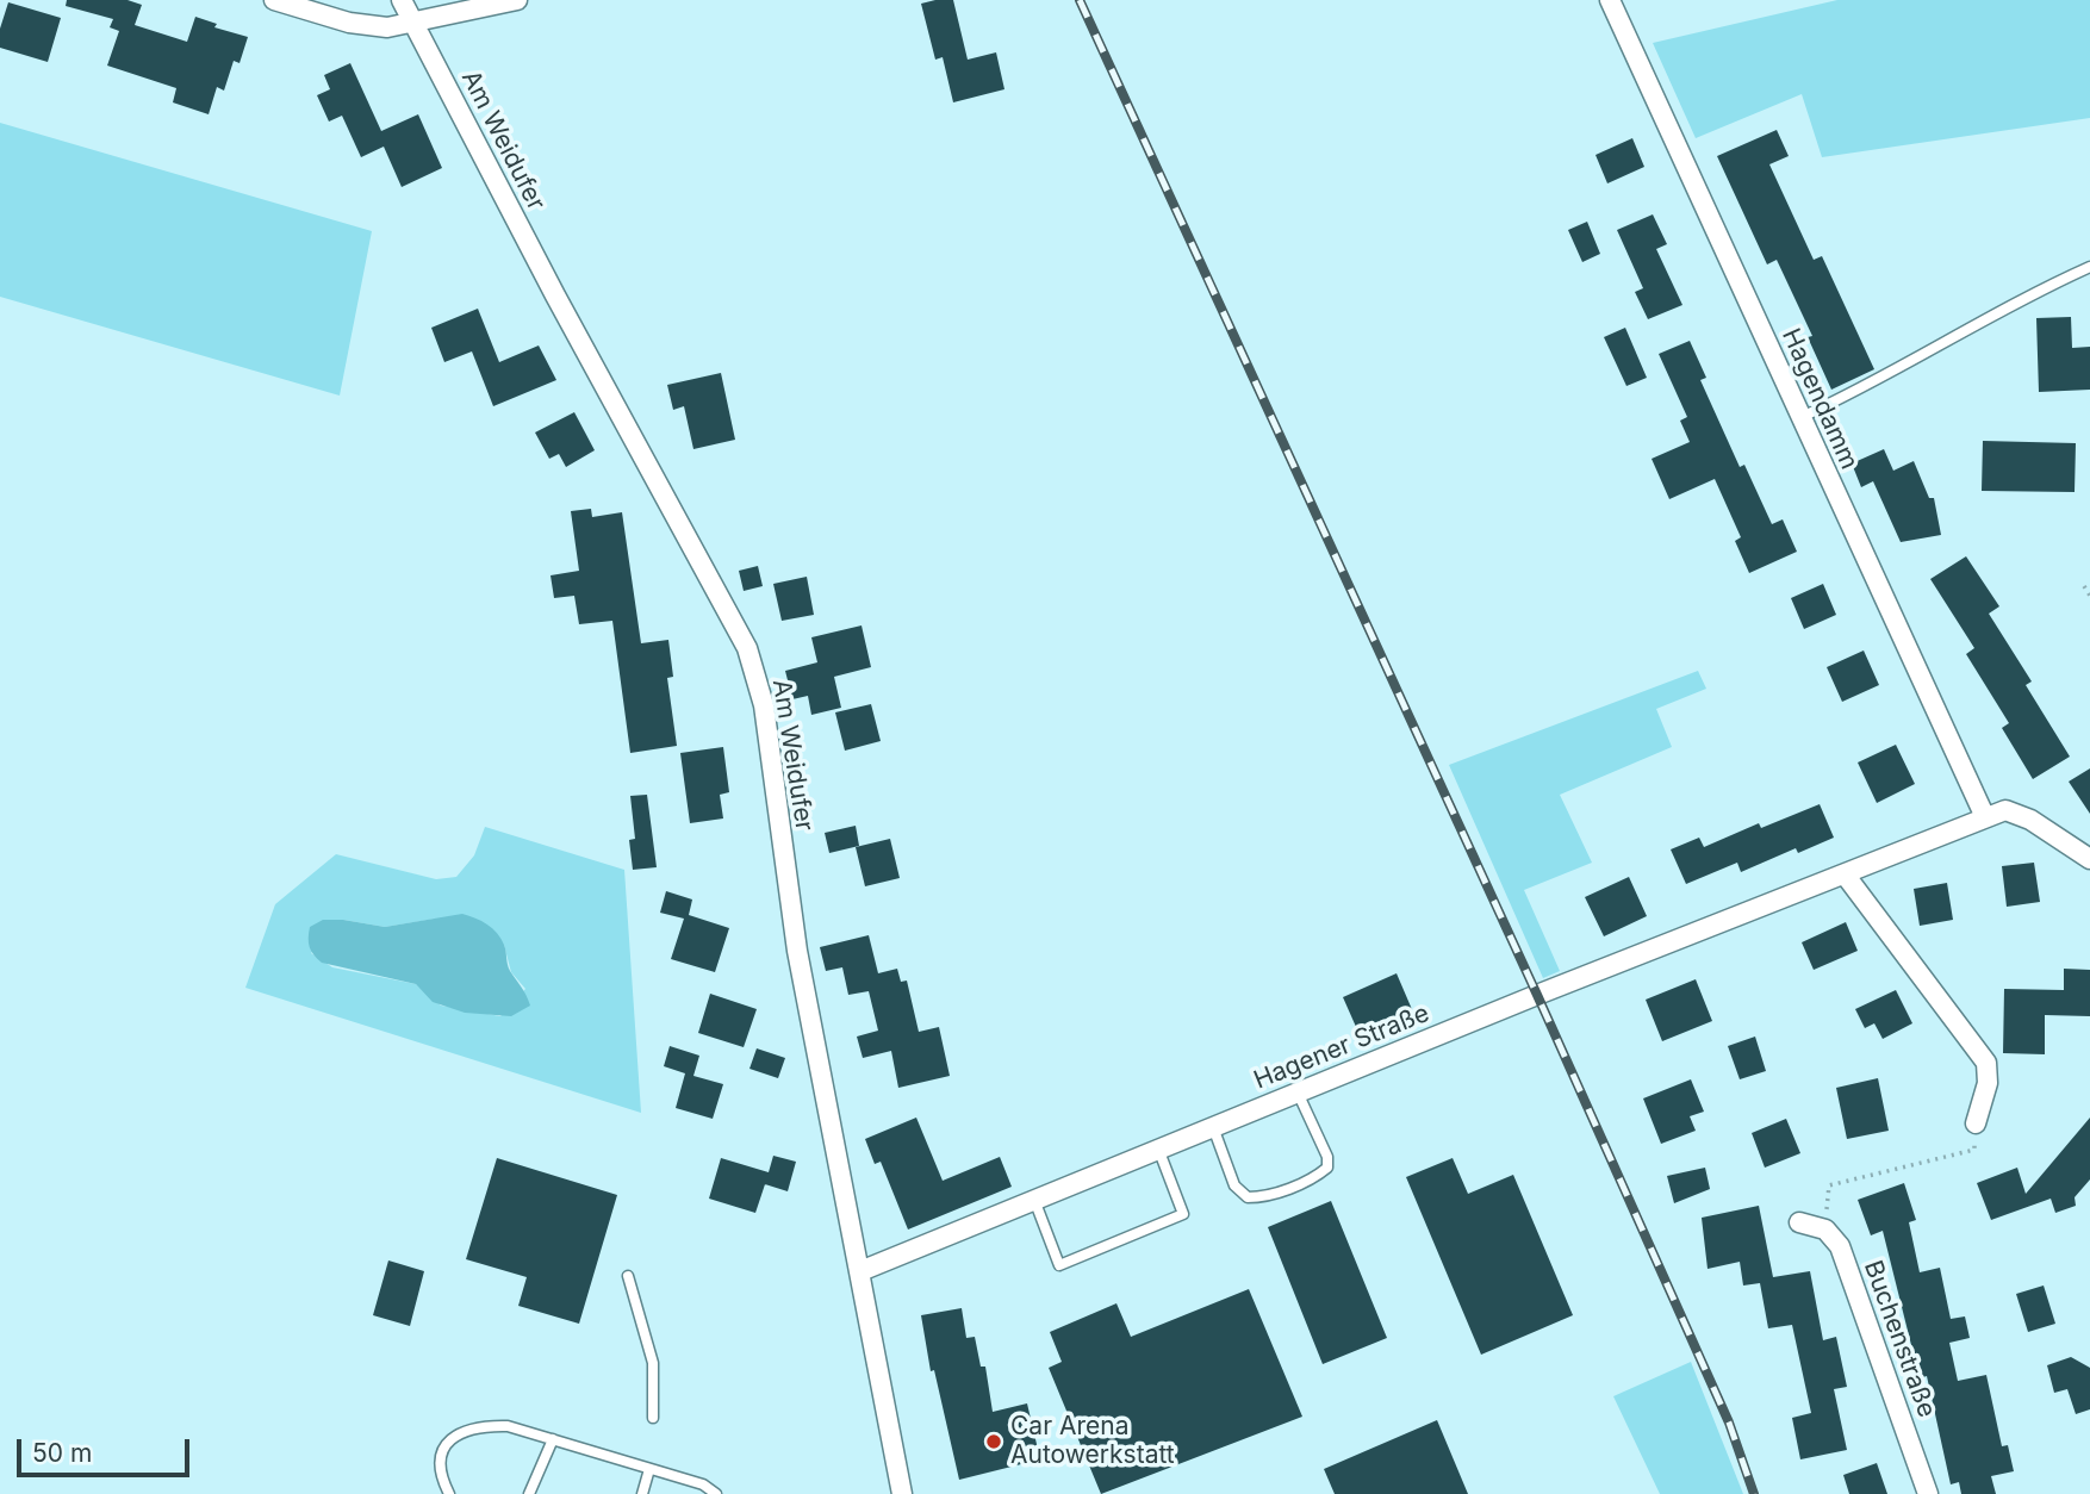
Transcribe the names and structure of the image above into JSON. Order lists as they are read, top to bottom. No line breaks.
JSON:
{"streets":{"street":["Am Weidufer","Hagendamm","Hagener Straße","Buchenstraße"]},"crossings":[["Am Weidufer","Hagener Straße"],["Hagendamm","Hagener Straße"]],"places":["Car Arena Autowerkstatt"],"scale_bar":"50 m"}
